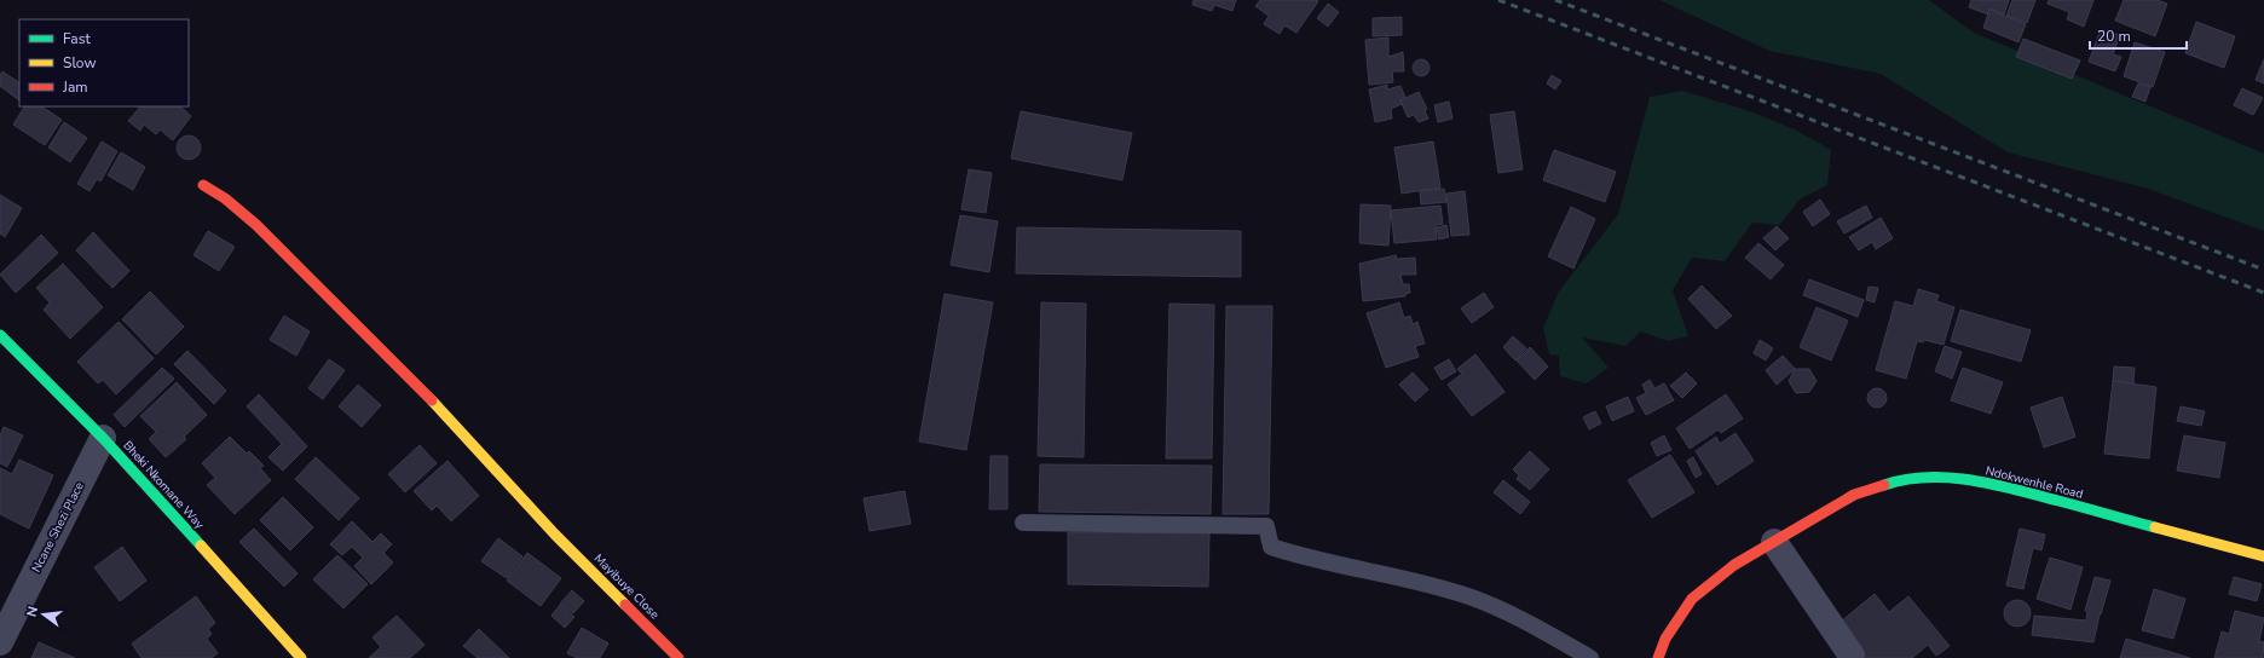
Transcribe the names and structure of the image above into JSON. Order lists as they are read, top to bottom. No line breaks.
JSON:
{"streets":{"street":["Ndokwenhle Road","Bheki Nkomane Way","Ncane Shezi Place","Mayibuye Close"]},"crossings":[["Bheki Nkomane Way","Ncane Shezi Place"]],"legend":["Fast","Slow","Jam"],"scale_bar":"20 m","north":"left"}
